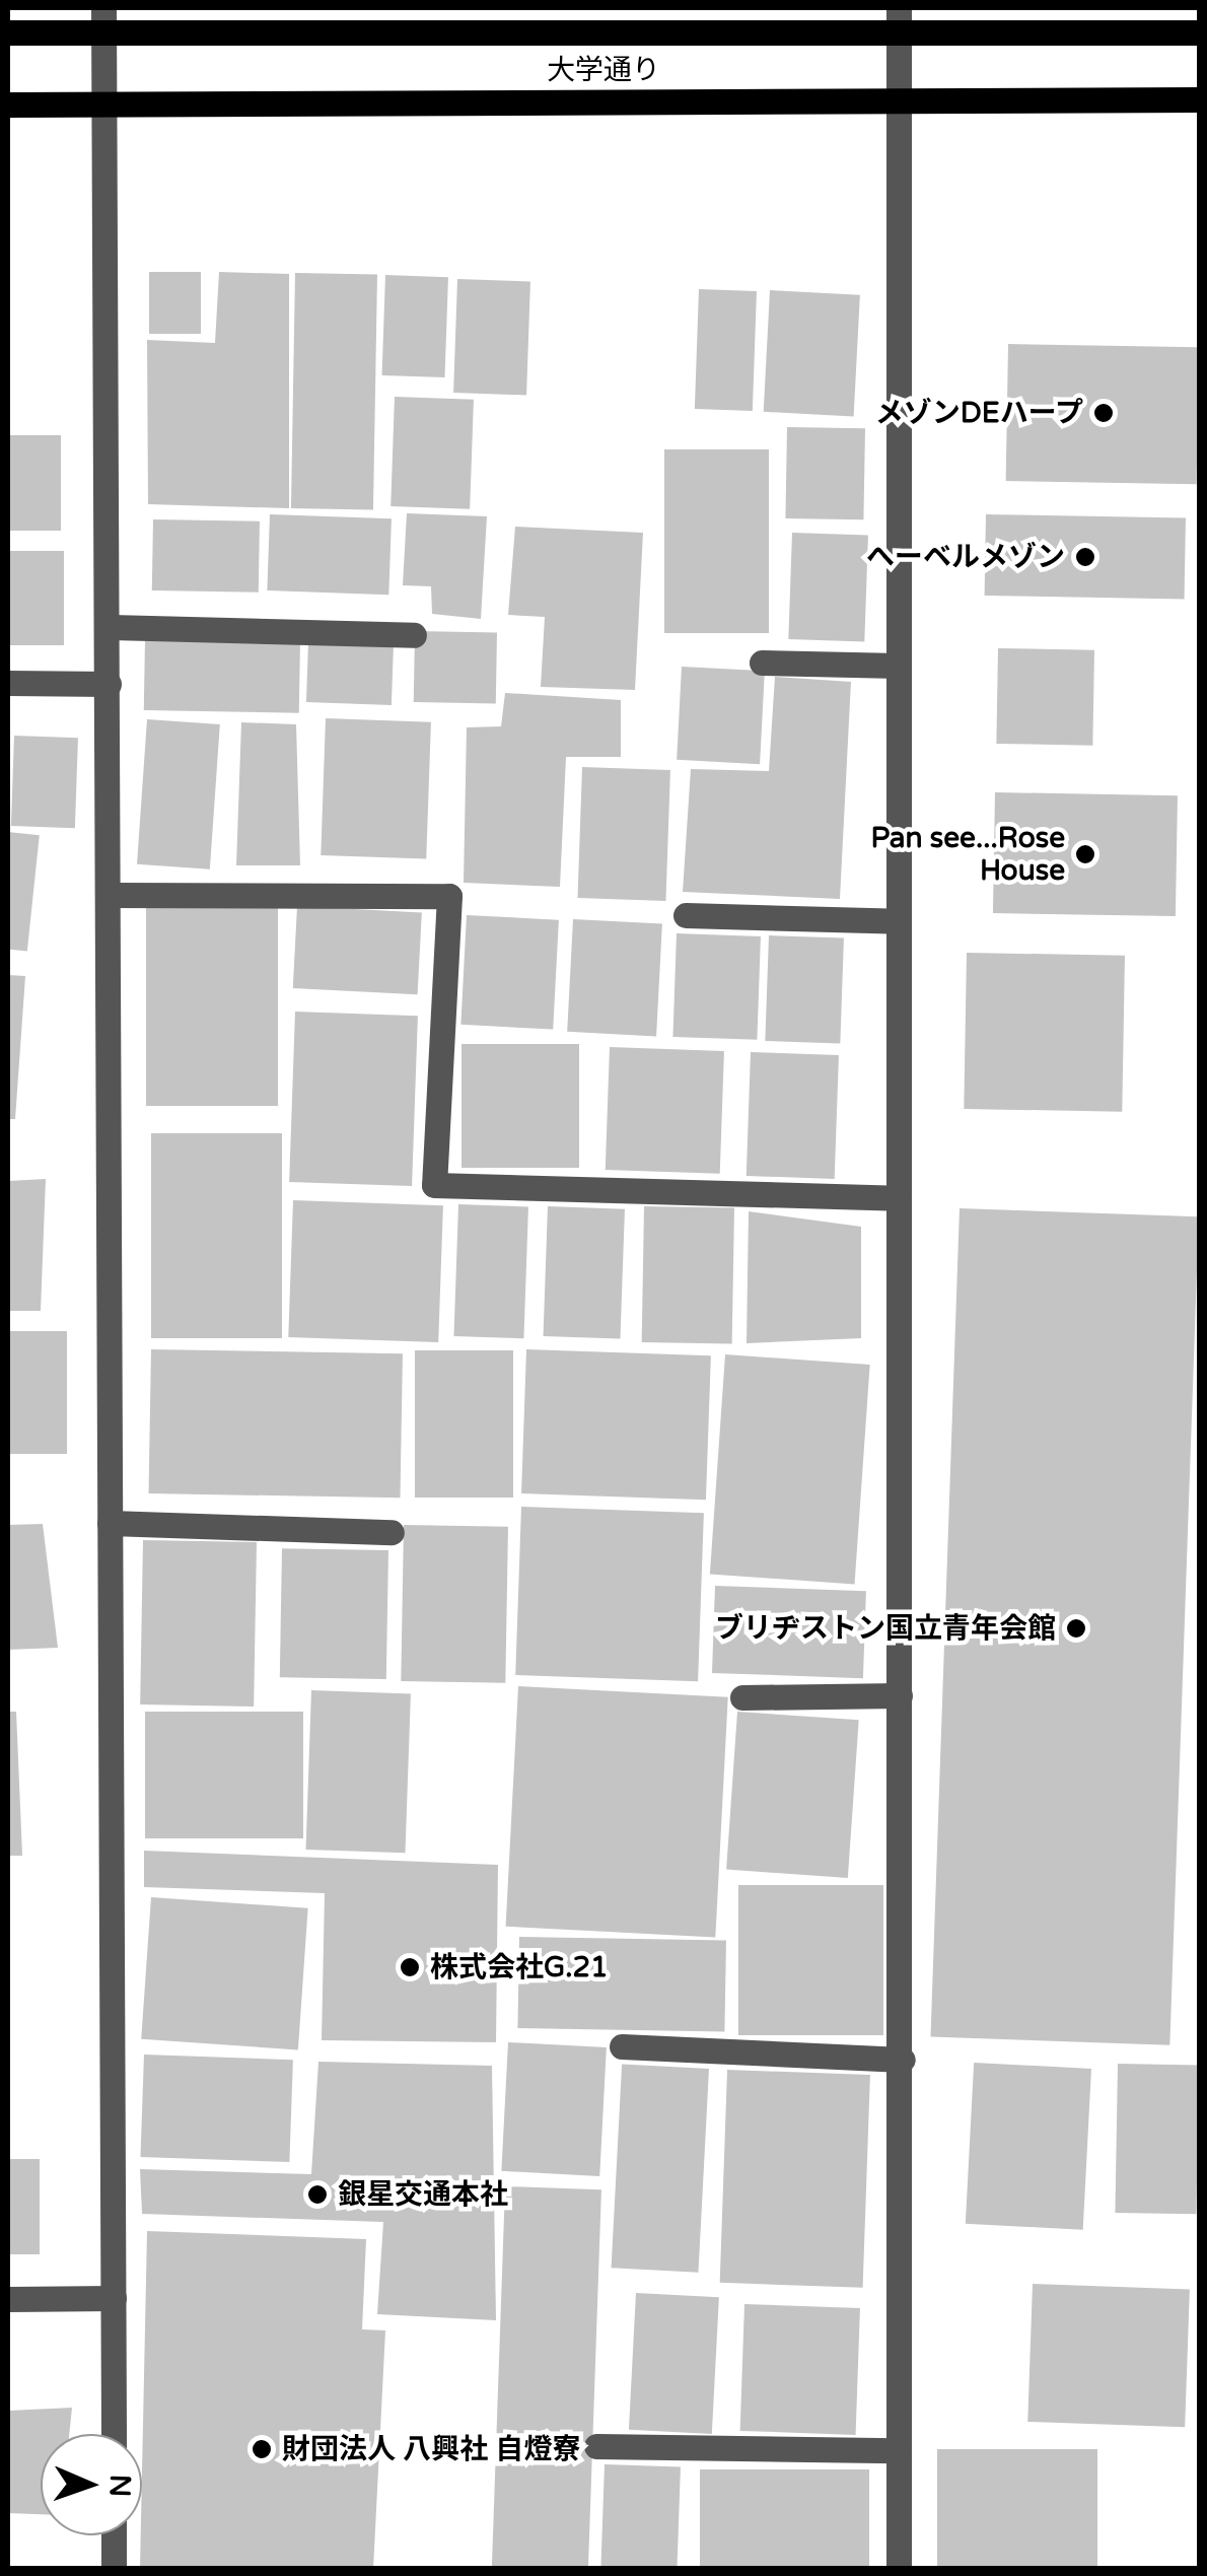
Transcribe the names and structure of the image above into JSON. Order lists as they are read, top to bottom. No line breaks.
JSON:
{"streets":{"main road":["大学通り"]},"places":["メゾンDEハープ","へーベルメゾン","Pan see...Rose House","ブリヂストン国立青年会館","株式会社G.21","銀星交通本社","財団法人 八興社 自燈寮"],"north":"right"}
